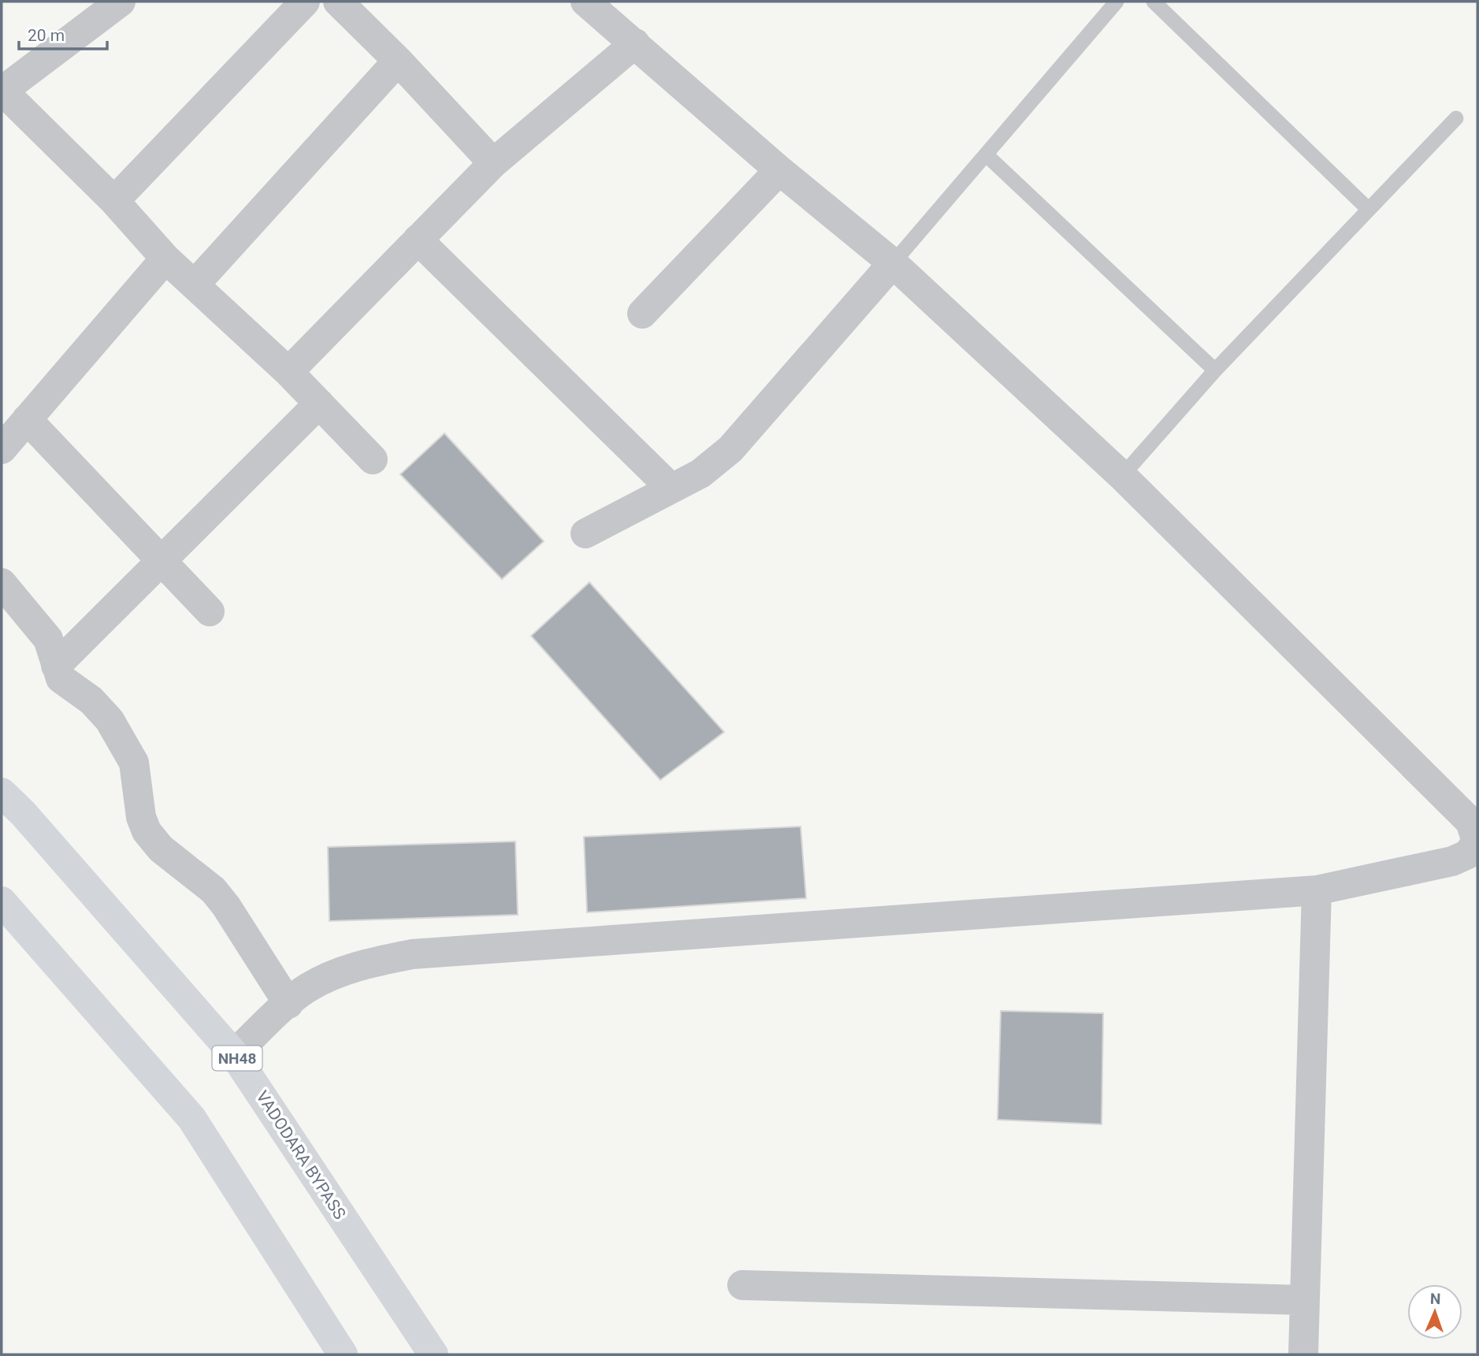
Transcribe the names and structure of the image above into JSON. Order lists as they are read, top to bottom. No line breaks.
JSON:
{"streets":{"highway":["NH48","VADODARA BYPASS"]},"scale_bar":"20 m","north":"top"}
